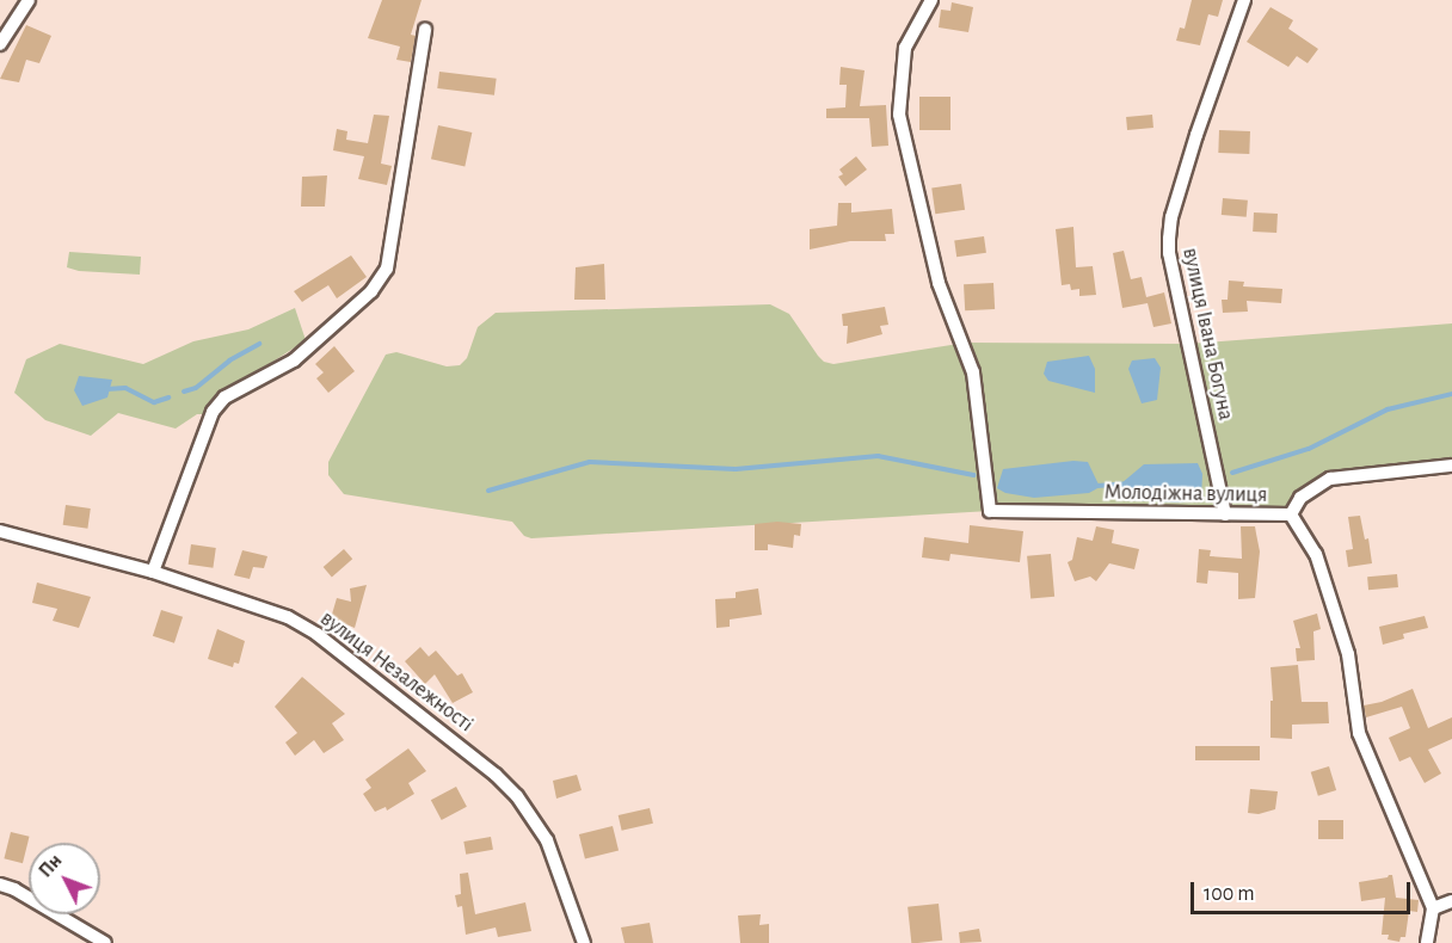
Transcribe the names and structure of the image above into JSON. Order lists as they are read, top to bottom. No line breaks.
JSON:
{"streets":{"street":["вулиця Івана Богуна","Молодіжна вулиця","вулиця Незалежності"]},"crossings":[["вулиця Івана Богуна","Молодіжна вулиця"]],"scale_bar":"100 m","north":"top left"}
